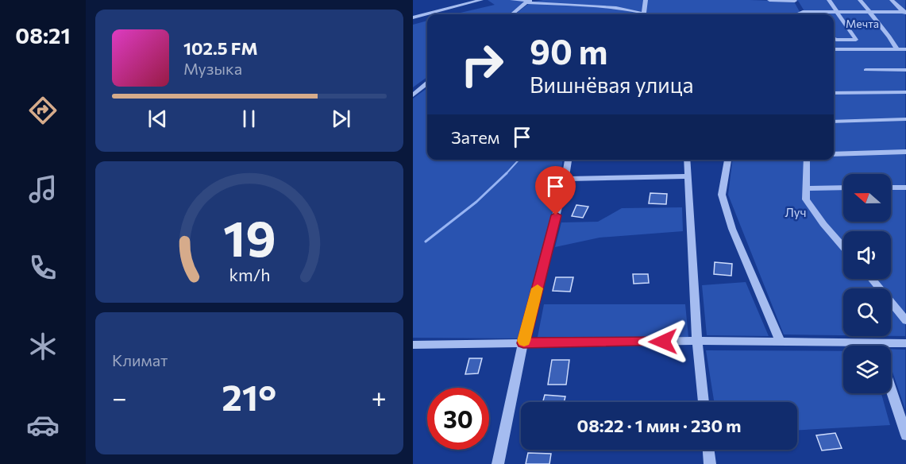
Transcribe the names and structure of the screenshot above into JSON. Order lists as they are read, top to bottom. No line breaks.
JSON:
{"parks":["Мечта","Луч"],"north":"left","page":{"tabs":"08:21","turn":["90 m","Вишнёвая улица"],"song":["102.5 FM","Музыка"],"then":"Затем","tile":"Климат","heat":["−","21°","+"],"limit":"30","trip":"08:22 · 1 мин · 230 m","gauge":["19","km/h"]}}
